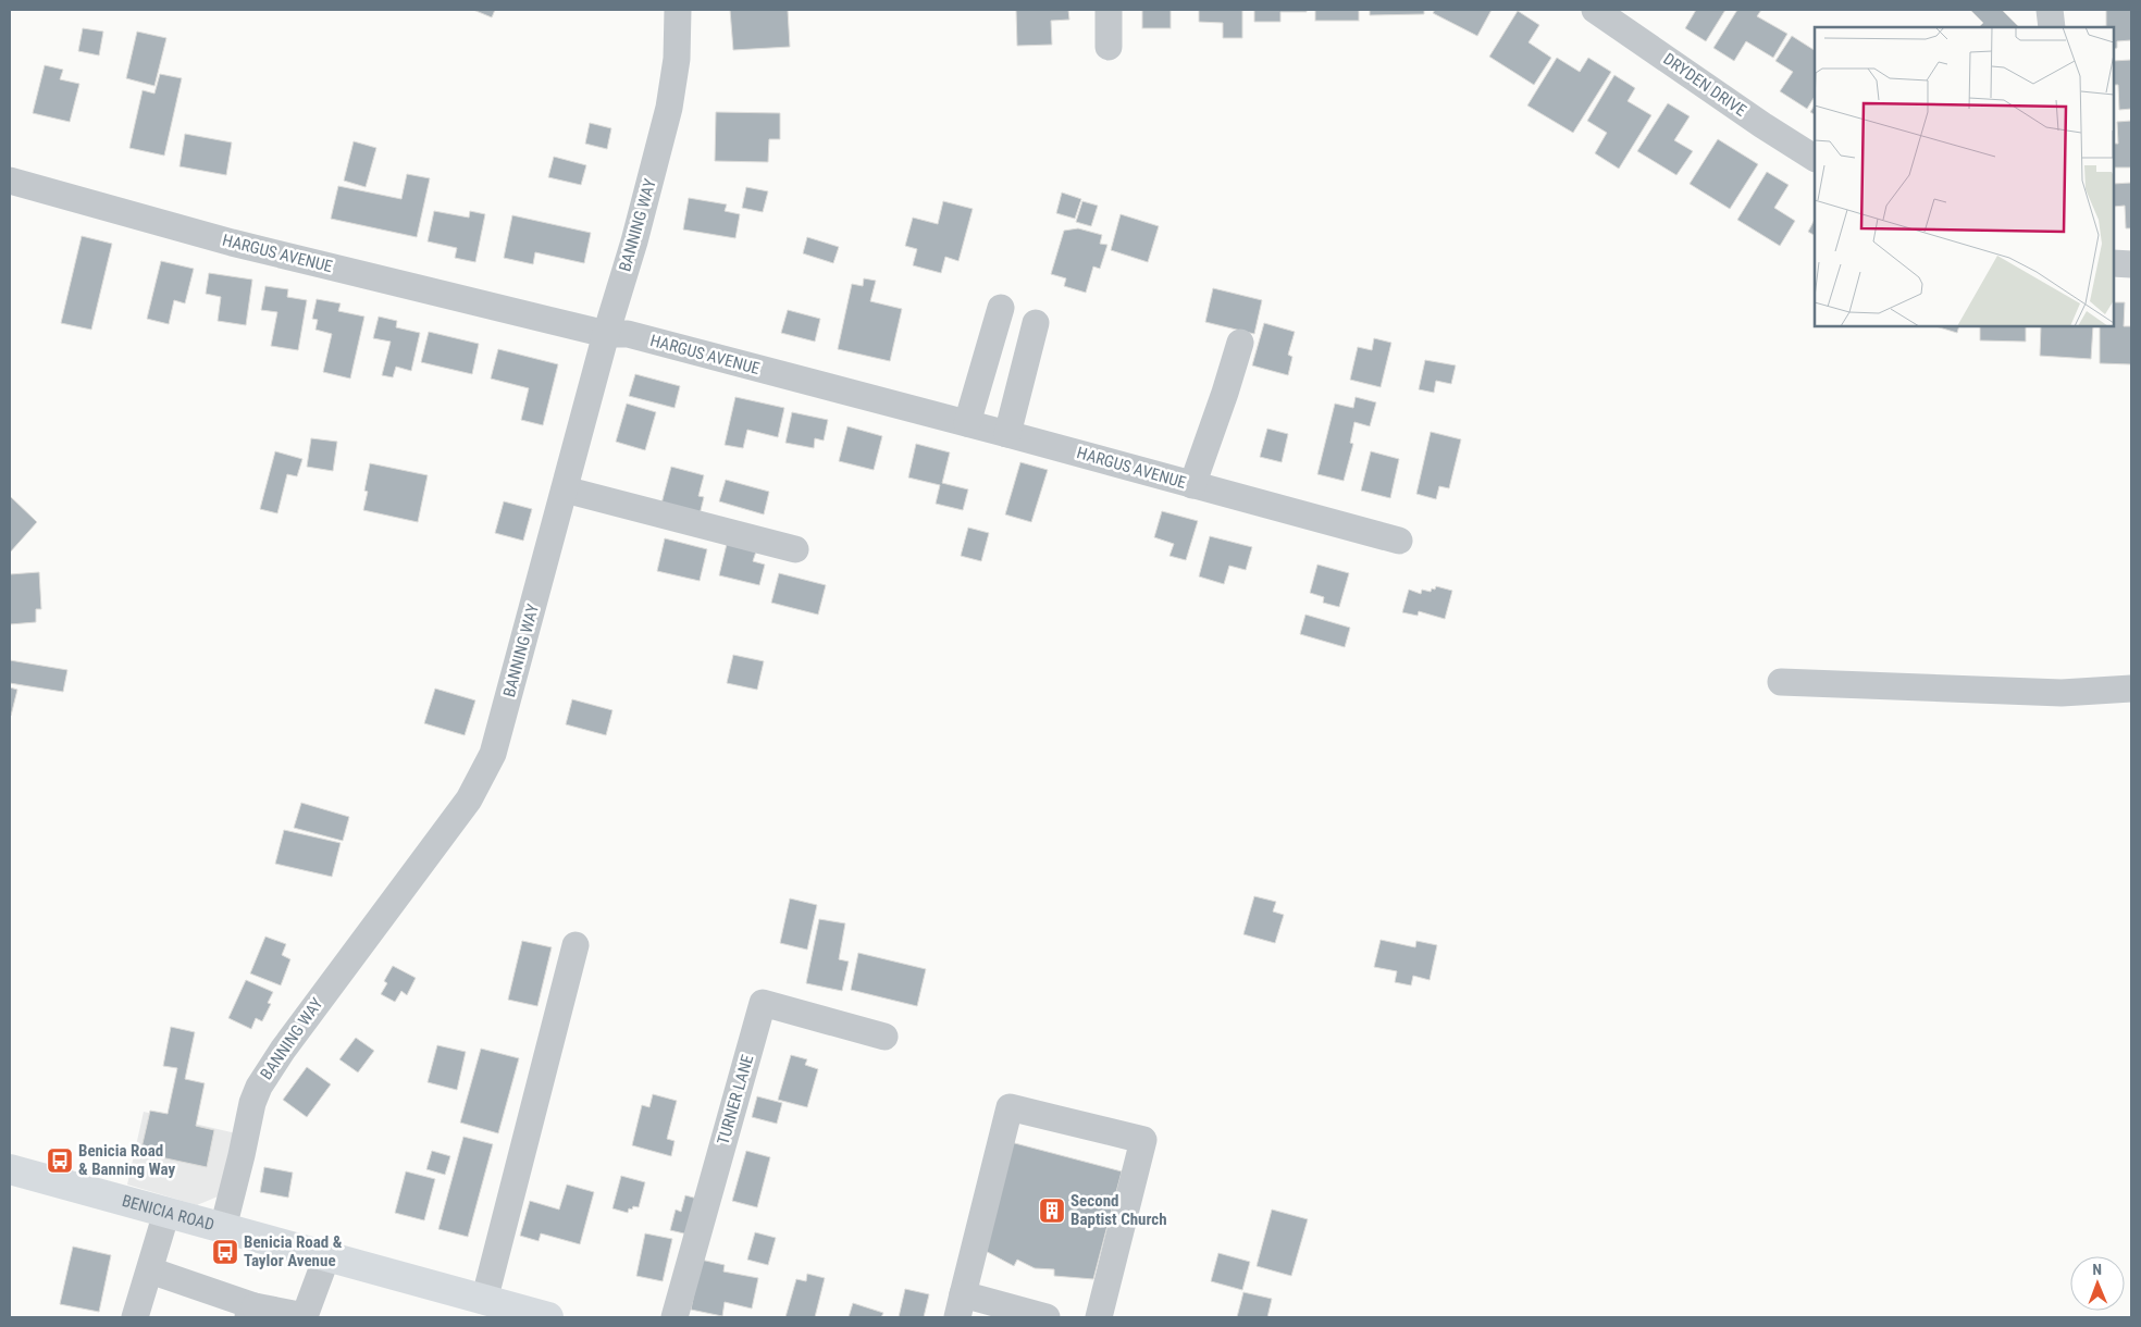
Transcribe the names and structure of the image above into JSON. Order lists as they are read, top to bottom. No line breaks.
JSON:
{"streets":{"main road":["BENICIA ROAD"],"street":["DRYDEN DRIVE","BANNING WAY","HARGUS AVENUE","TURNER LANE"]},"crossings":[["BANNING WAY","HARGUS AVENUE"],["BANNING WAY","BENICIA ROAD"]],"places":{"bus stop":["Benicia Road & Banning Way","Benicia Road & Taylor Avenue"],"building":["Second Baptist Church"]},"north":"top"}
